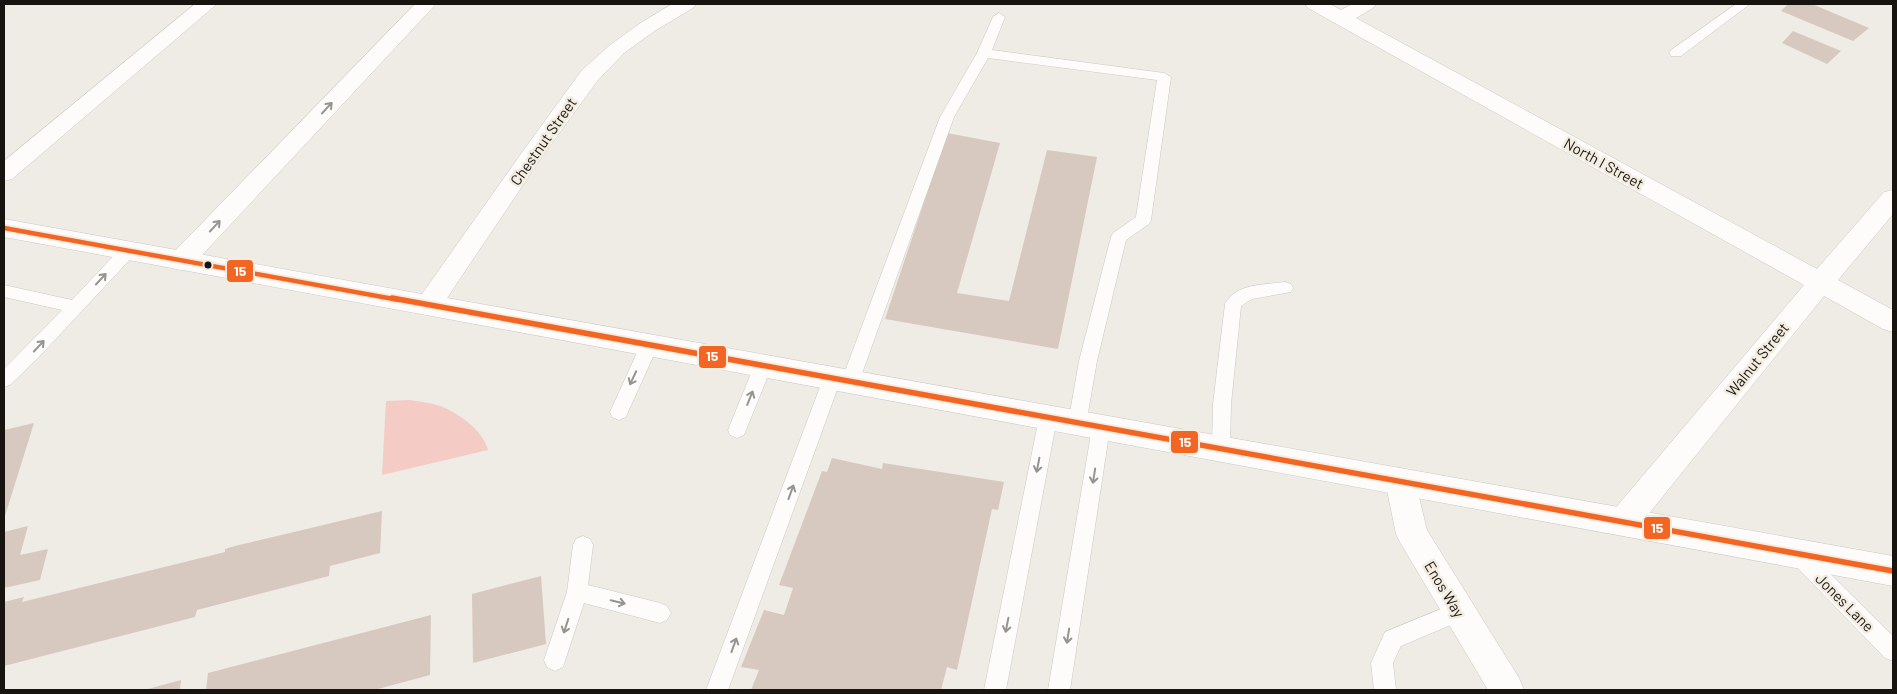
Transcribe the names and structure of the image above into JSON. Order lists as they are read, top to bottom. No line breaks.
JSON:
{"streets":{"street":["Chestnut Street","North I Street","Walnut Street","Enos Way"],"lane":["Jones Lane"]},"crossings":[["North I Street","Walnut Street"]],"lines":["transit line 15"]}
